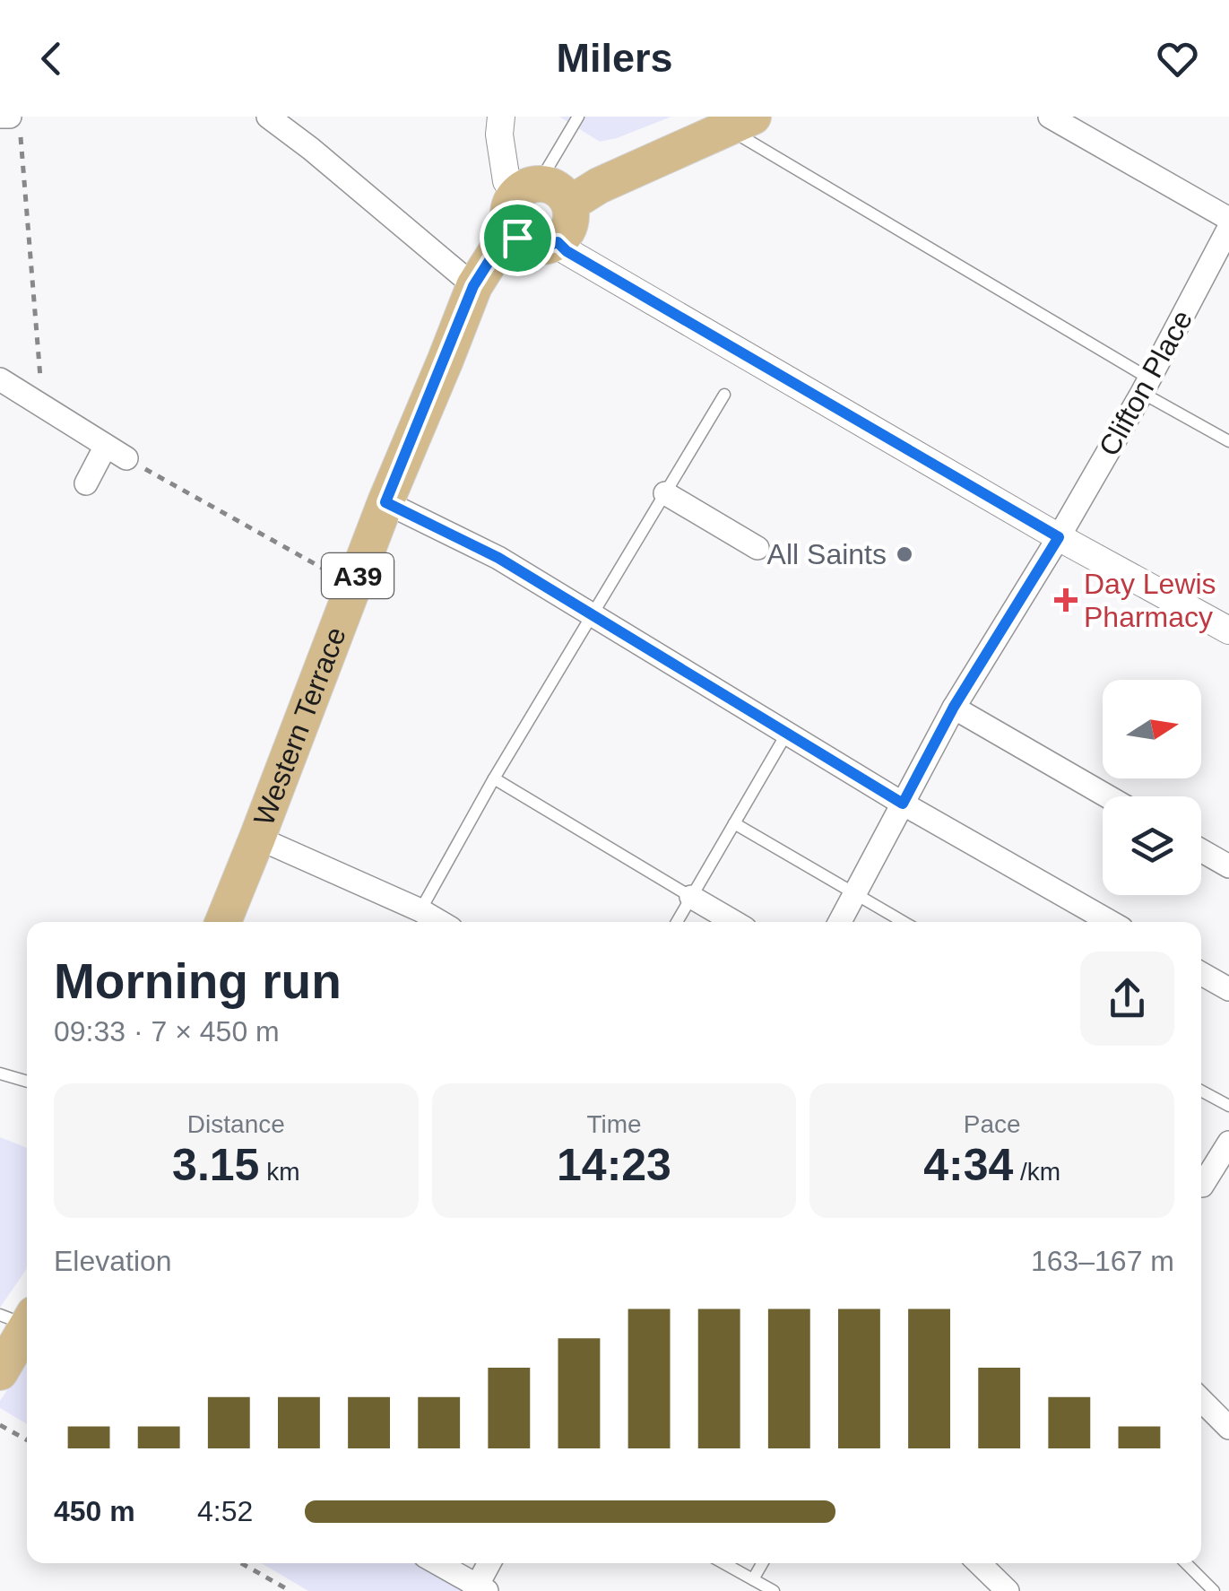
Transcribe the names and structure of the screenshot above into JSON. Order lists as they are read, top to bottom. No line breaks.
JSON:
{"streets":{"main road":["A39","Western Terrace"],"street":["Clifton Place"]},"places":{"other":["All Saints"],"health":["Day Lewis Pharmacy"]},"north":"right","page":{"header":"Milers","heading":["Morning run","09:33 · 7 × 450 m"],"stats":[["Distance","3.15 km"],["Time","14:23"],["Pace","4:34 /km"]],"chart":["Elevation","163–167 m"],"list":[{"name":"450 m","note":"4:52"}]}}
